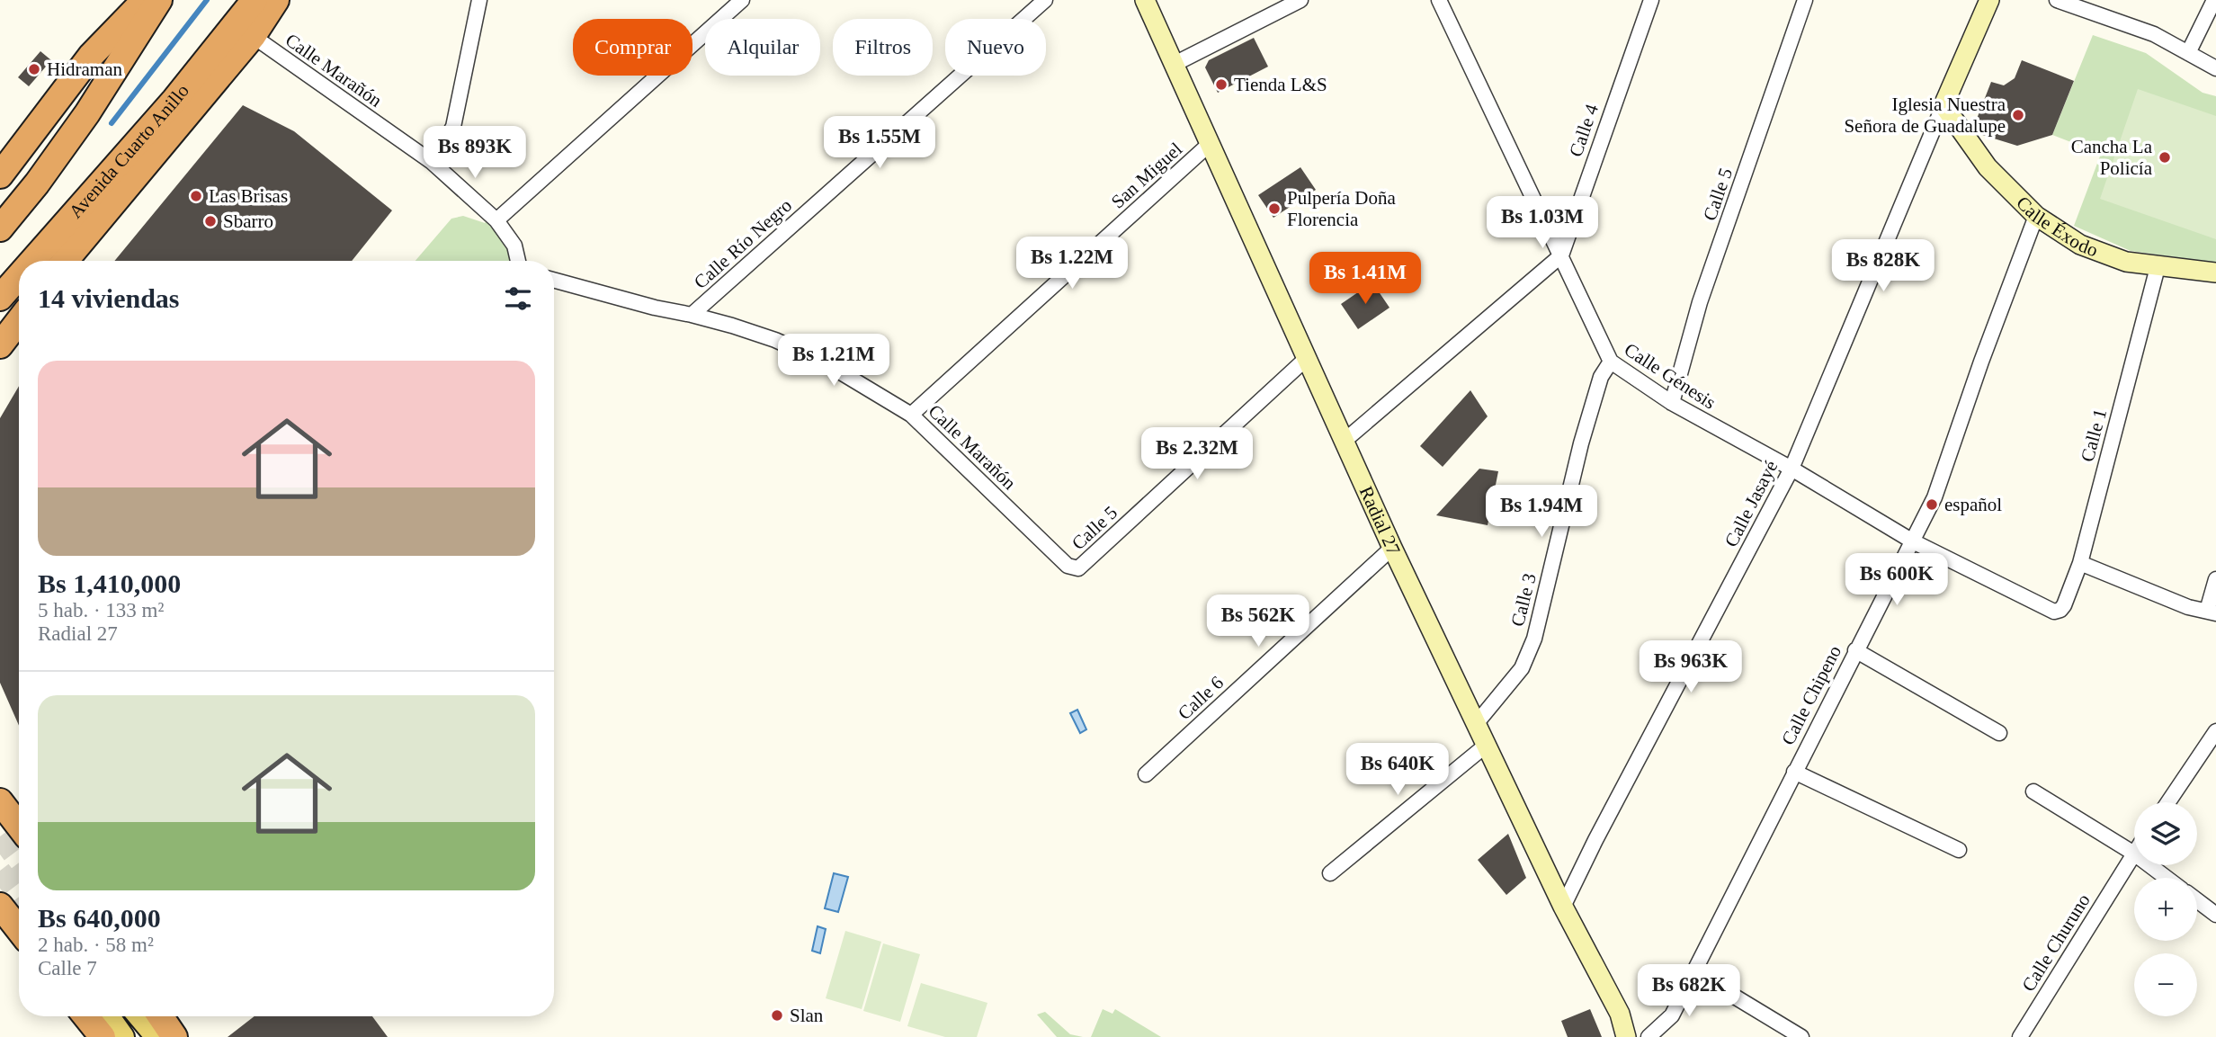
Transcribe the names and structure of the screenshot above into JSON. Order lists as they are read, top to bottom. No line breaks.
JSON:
{"streets":{"highway":["Avenida Cuarto Anillo"],"street":["Calle Marañón","Calle 4","San Miguel","Calle 5","Calle Éxodo","Calle Río Negro","Calle Génesis","Calle 1","Calle Jasayé","Radial 27","Calle 3","Calle Chipeno","Calle 6","Calle Churuno"]},"crossings":[["Calle Marañón","Avenida Cuarto Anillo"],["Calle Marañón","San Miguel"],["Calle Marañón","Calle 5"],["Calle Marañón","Calle Río Negro"],["Calle 4","Calle Génesis"],["San Miguel","Radial 27"],["Calle 5","Calle Génesis"],["Calle 5","Radial 27"],["Calle Éxodo","Calle 1"],["Calle Éxodo","Calle Jasayé"],["Calle Éxodo","Calle Chipeno"],["Calle Génesis","Calle 1"],["Calle Génesis","Calle Jasayé"],["Calle Génesis","Calle 3"],["Calle Génesis","Calle Chipeno"],["Calle Jasayé","Radial 27"],["Radial 27","Calle 3"],["Radial 27","Calle 6"]],"places":["Hidraman","Tienda L&S","Iglesia Nuestra Señora de Guadalupe","Cancha La Policía","Las Brisas","Pulpería Doña Florencia","Sbarro","español","Slan"],"page":{"chip":["Comprar","Alquilar","Filtros","Nuevo"],"price":["Bs 1.55M","Bs 893K","Bs 1.03M","Bs 1.22M","Bs 828K","Bs 1.41M","Bs 1.21M","Bs 2.32M","Bs 1.94M","Bs 600K","Bs 562K","Bs 963K","Bs 640K","Bs 682K"],"heading":"14 viviendas","list":[{"name":"Bs 1,410,000","note":"5 hab. · 133 m² · Radial 27"},{"name":"Bs 640,000","note":"2 hab. · 58 m² · Calle 7"}],"map_buttons":["+","−"]}}
